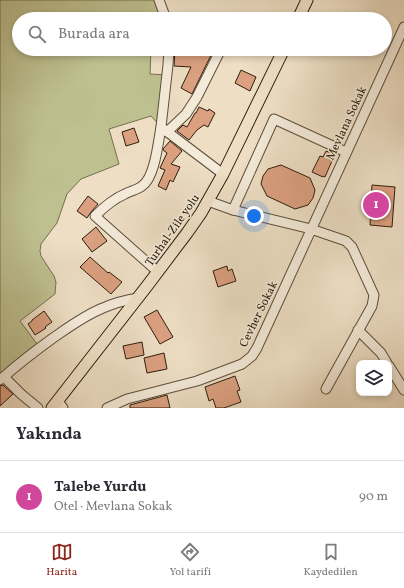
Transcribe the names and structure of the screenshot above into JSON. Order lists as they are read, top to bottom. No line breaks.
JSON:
{"streets":{"main road":["Turhal-Zile yolu"],"street":["Mevlana Sokak","Cevher Sokak"]},"crossings":[["Mevlana Sokak","Cevher Sokak"]],"page":{"search":"Burada ara","pins":"1","heading":"Yakında","list":[{"mark":"1","name":"Talebe Yurdu","note":"Otel · Mevlana Sokak","value":"90 m"}],"nav":["Harita","Yol tarifi","Kaydedilen"]}}
